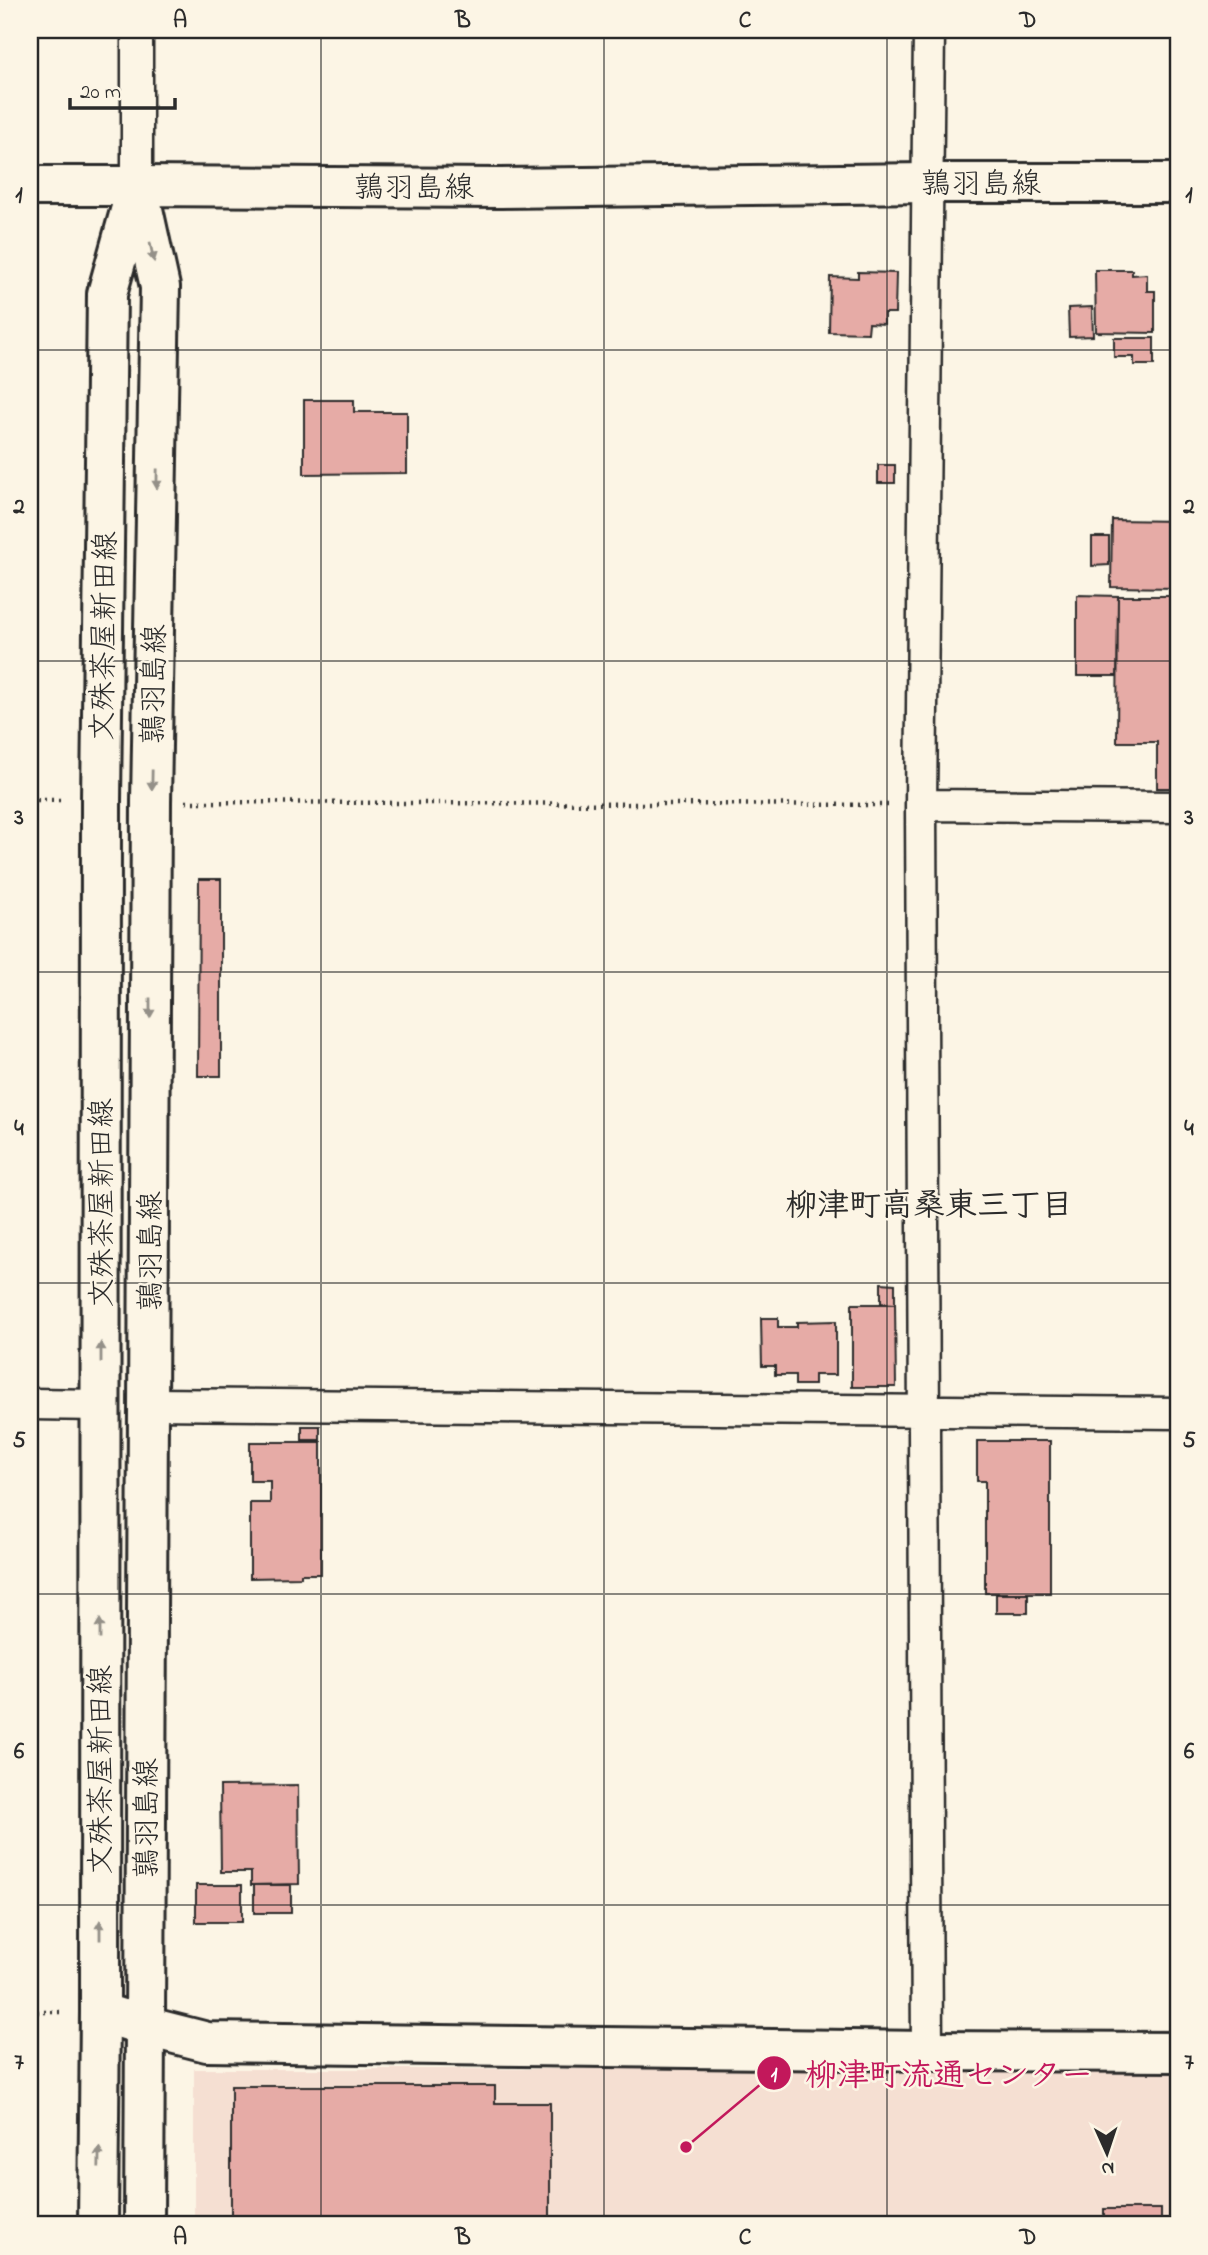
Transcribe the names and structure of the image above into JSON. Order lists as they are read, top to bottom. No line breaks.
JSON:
{"streets":{"main road":["鶉羽島線","文殊茶屋新田線"]},"crossings":[["鶉羽島線","文殊茶屋新田線"]],"one_way":["鶉羽島線","文殊茶屋新田線"],"districts":["柳津町高桑東三丁目"],"places":["柳津町流通センター"],"scale_bar":"20 m","north":"bottom","grid":{"columns":["A","B","C","D"],"rows":["1","2","3","4","5","6","7"]}}
